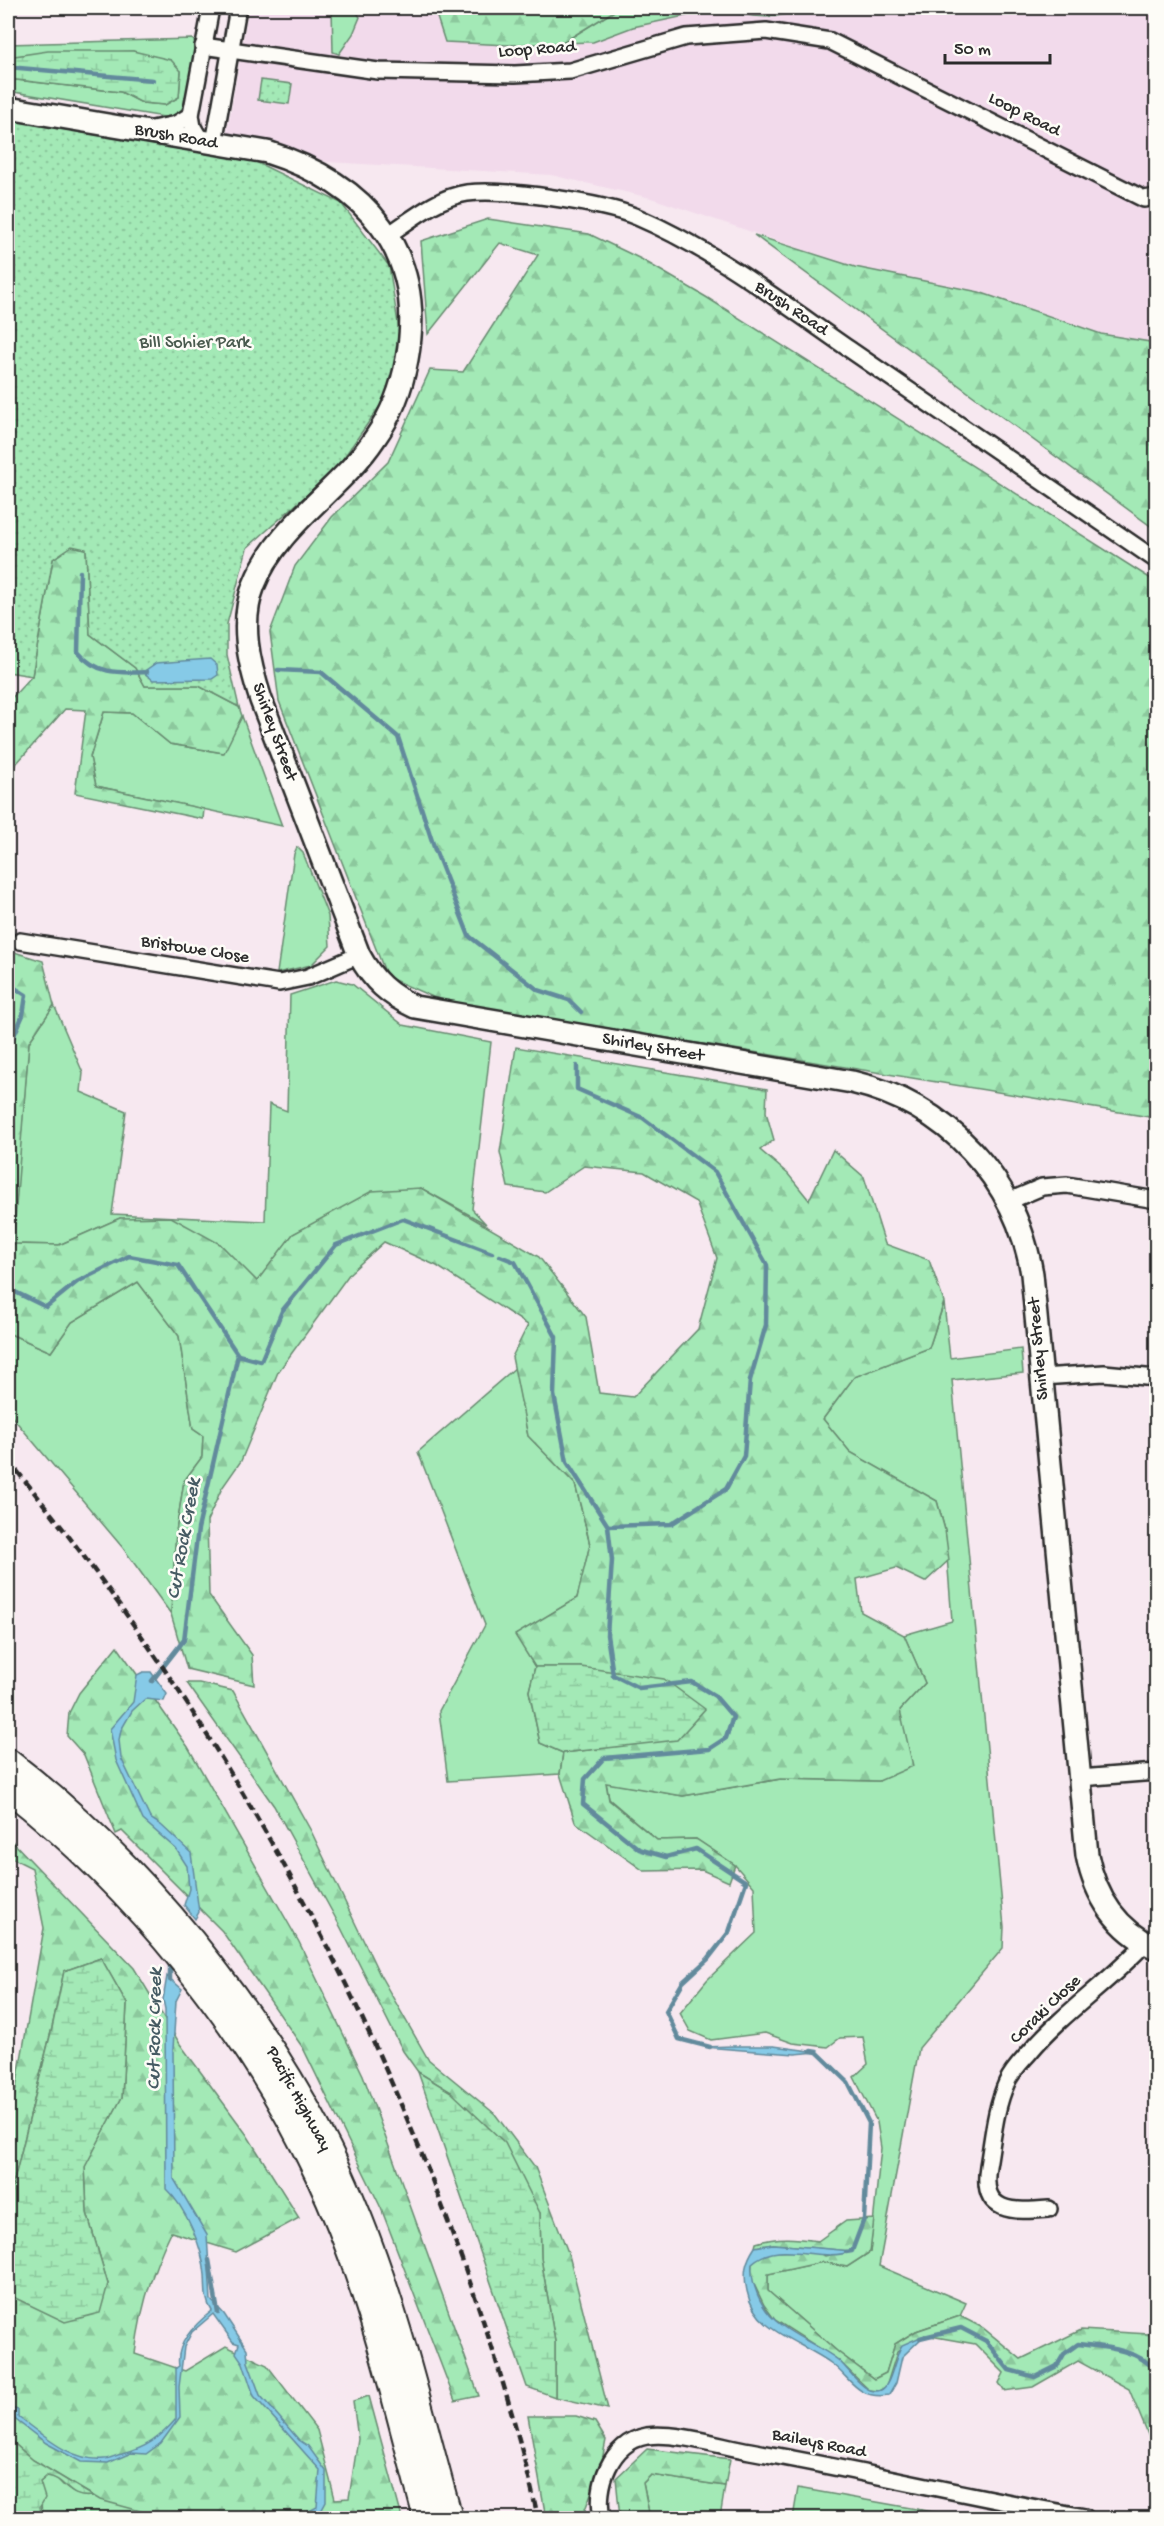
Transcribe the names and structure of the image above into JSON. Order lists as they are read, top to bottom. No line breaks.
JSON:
{"streets":{"main road":["Pacific Highway"],"street":["Loop Road","Brush Road","Shirley Street","Bristowe Close","Coraki Close","Baileys Road"]},"crossings":[["Brush Road","Shirley Street"],["Shirley Street","Bristowe Close"],["Shirley Street","Coraki Close"]],"water":["Cut Rock Creek"],"parks":["Bill Sohier Park"],"scale_bar":"50 m"}
